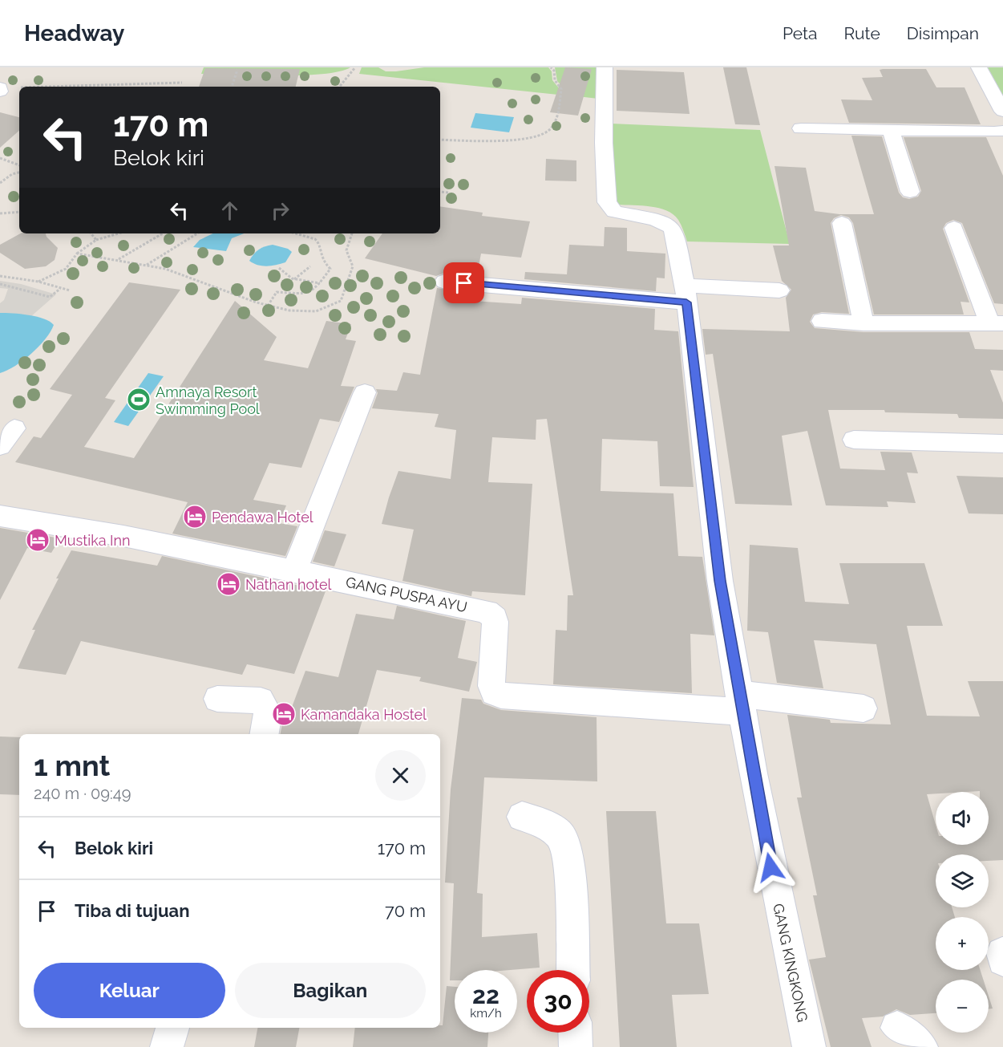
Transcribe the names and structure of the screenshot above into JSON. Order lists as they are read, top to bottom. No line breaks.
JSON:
{"streets":{"street":["GANG PUSPA AYU","GANG KINGKONG"]},"crossings":[["GANG PUSPA AYU","GANG KINGKONG"]],"places":{"sports":["Amnaya Resort Swimming Pool"],"hotel":["Pendawa Hotel","Mustika Inn","Nathan hotel","Kamandaka Hostel"]},"page":{"header":"Headway","nav":["Peta","Rute","Disimpan"],"turn":["170 m","Belok kiri"],"heading":["1 mnt","240 m · 09:49"],"map_buttons":["+","−"],"list":[{"name":"Belok kiri","value":"170 m"},{"name":"Tiba di tujuan","value":"70 m"}],"buttons":["Keluar","Bagikan"],"speed":"22 km/h","limit":"30"}}
